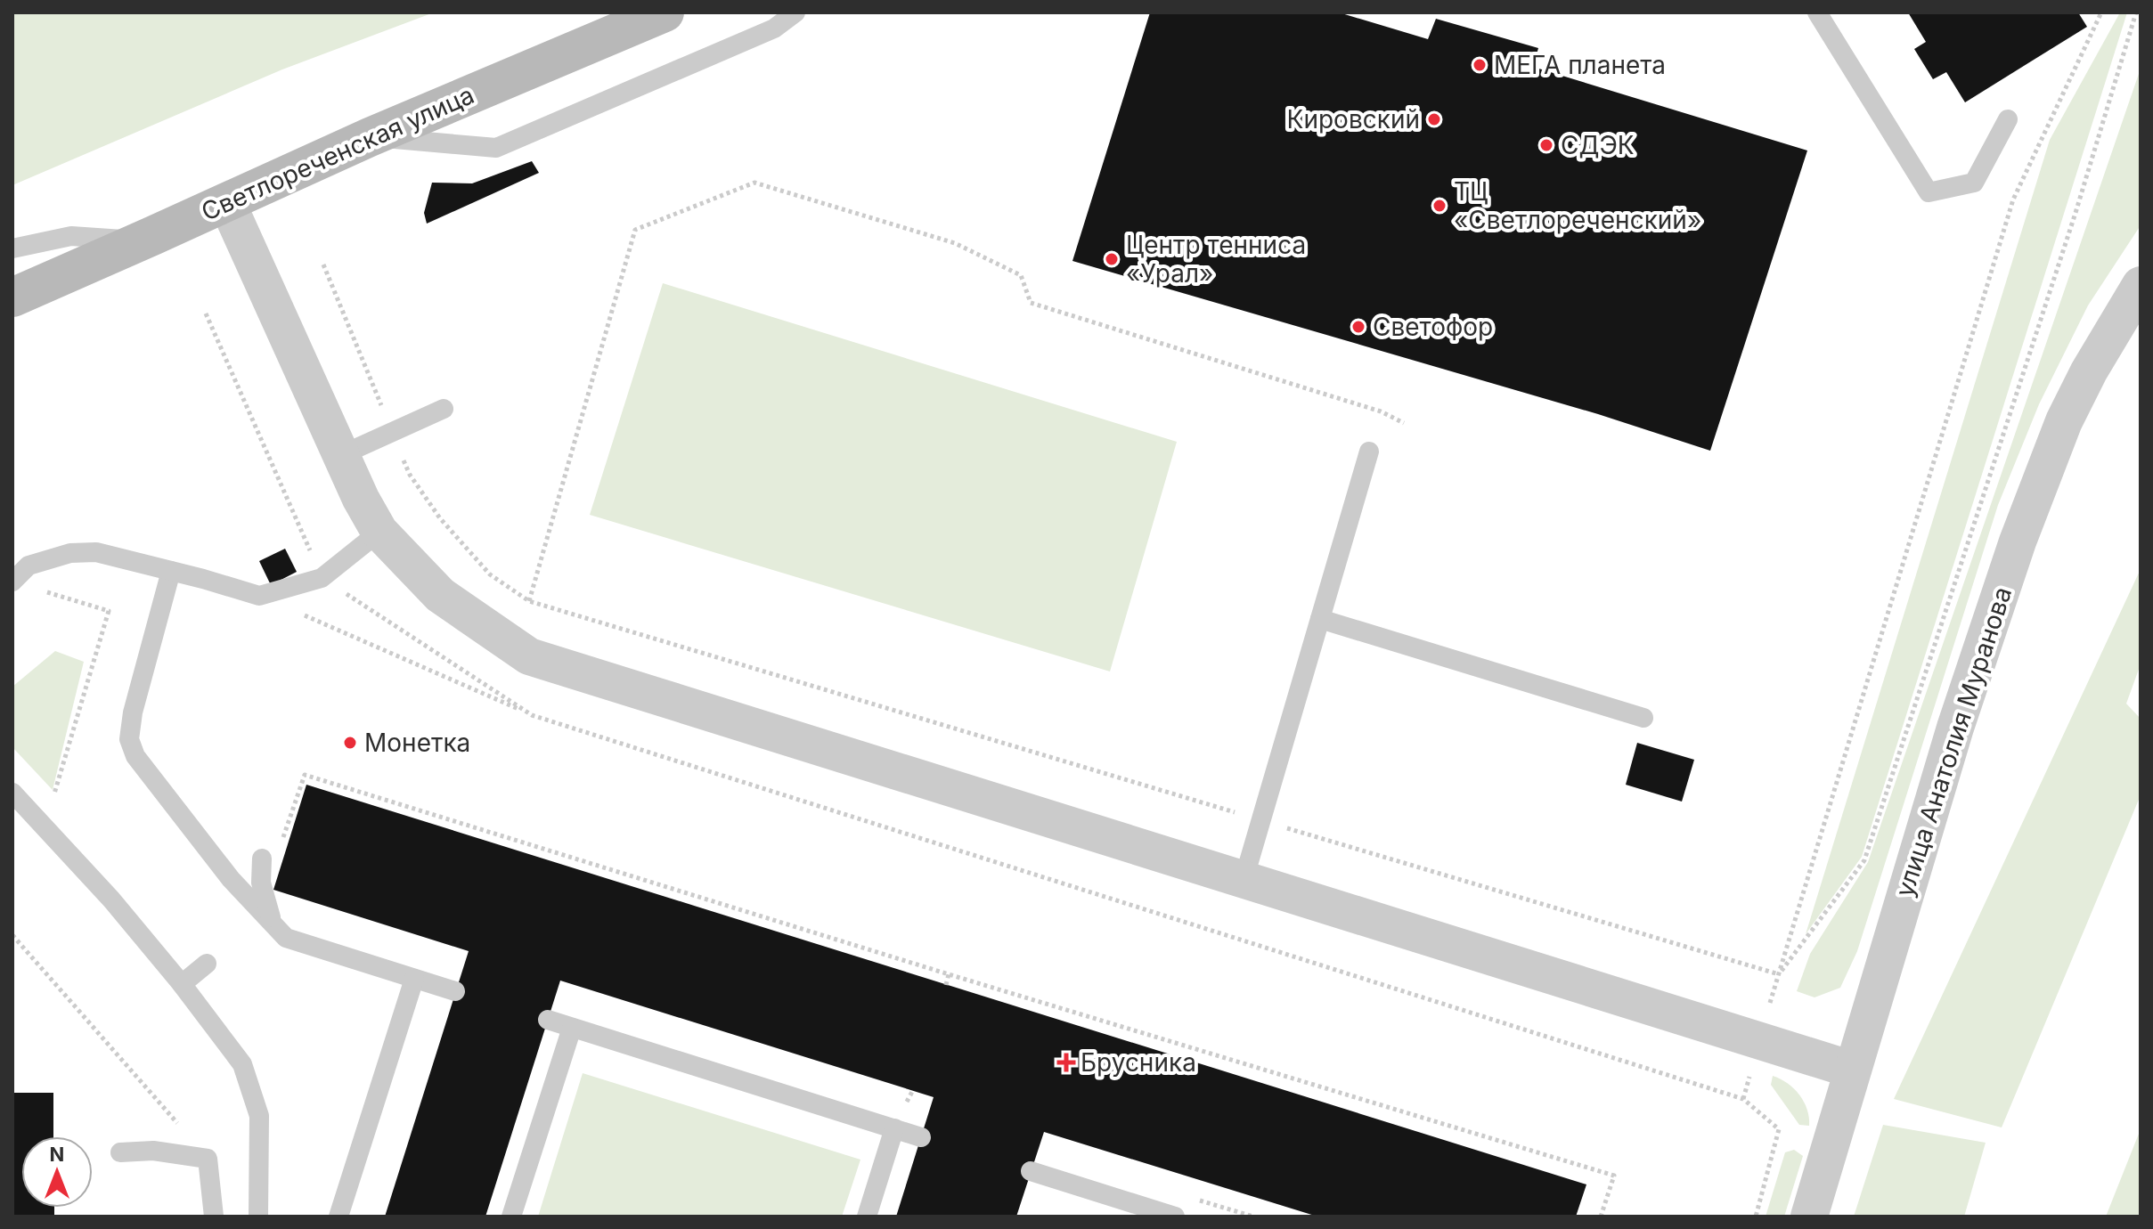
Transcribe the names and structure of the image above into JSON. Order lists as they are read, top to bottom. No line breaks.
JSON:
{"streets":{"main road":["Светлореченская улица"],"street":["улица Анатолия Муранова"]},"places":{"other":["МЕГА планета","Кировский","СДЭК","ТЦ «Светлореченский»","Центр тенниса «Урал»","Светофор","Монетка"],"health":["Брусника"]},"north":"top"}
